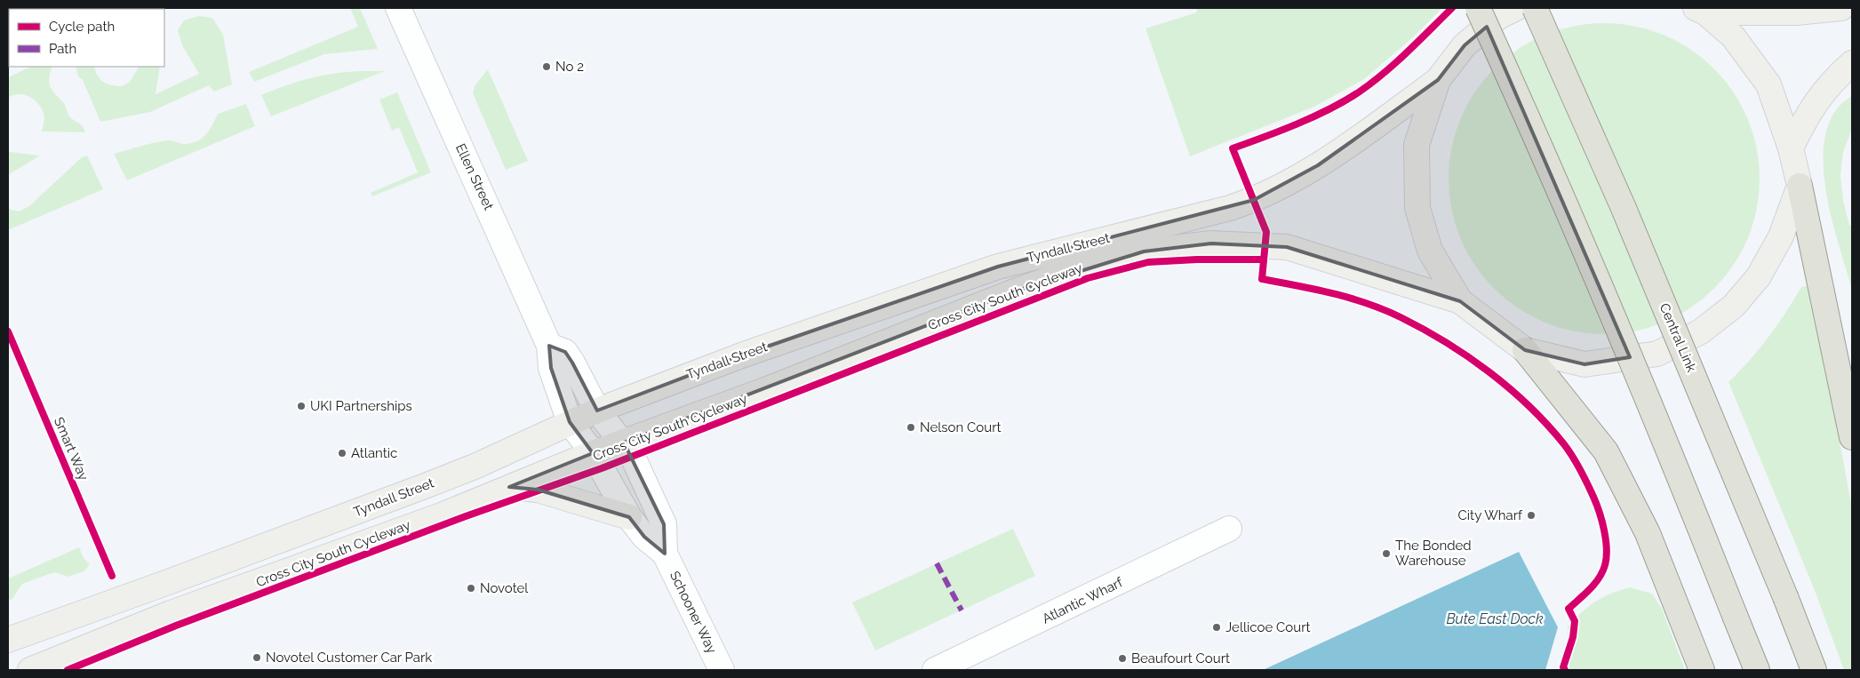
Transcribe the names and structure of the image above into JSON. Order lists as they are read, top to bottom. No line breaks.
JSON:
{"streets":{"main road":["Central Link"],"street":["Ellen Street","Tyndall Street","Atlantic Wharf","Schooner Way"],"cycle path":["Cross City South Cycleway","Smart Way"]},"crossings":[["Ellen Street","Tyndall Street"],["Ellen Street","Schooner Way"],["Tyndall Street","Schooner Way"]],"water":["Bute East Dock"],"places":["No 2","UKI Partnerships","Nelson Court","Atlantic","City Wharf","The Bonded Warehouse","Novotel","Jellicoe Court","Novotel Customer Car Park","Beaufourt Court"],"legend":["Cycle path","Path"]}
